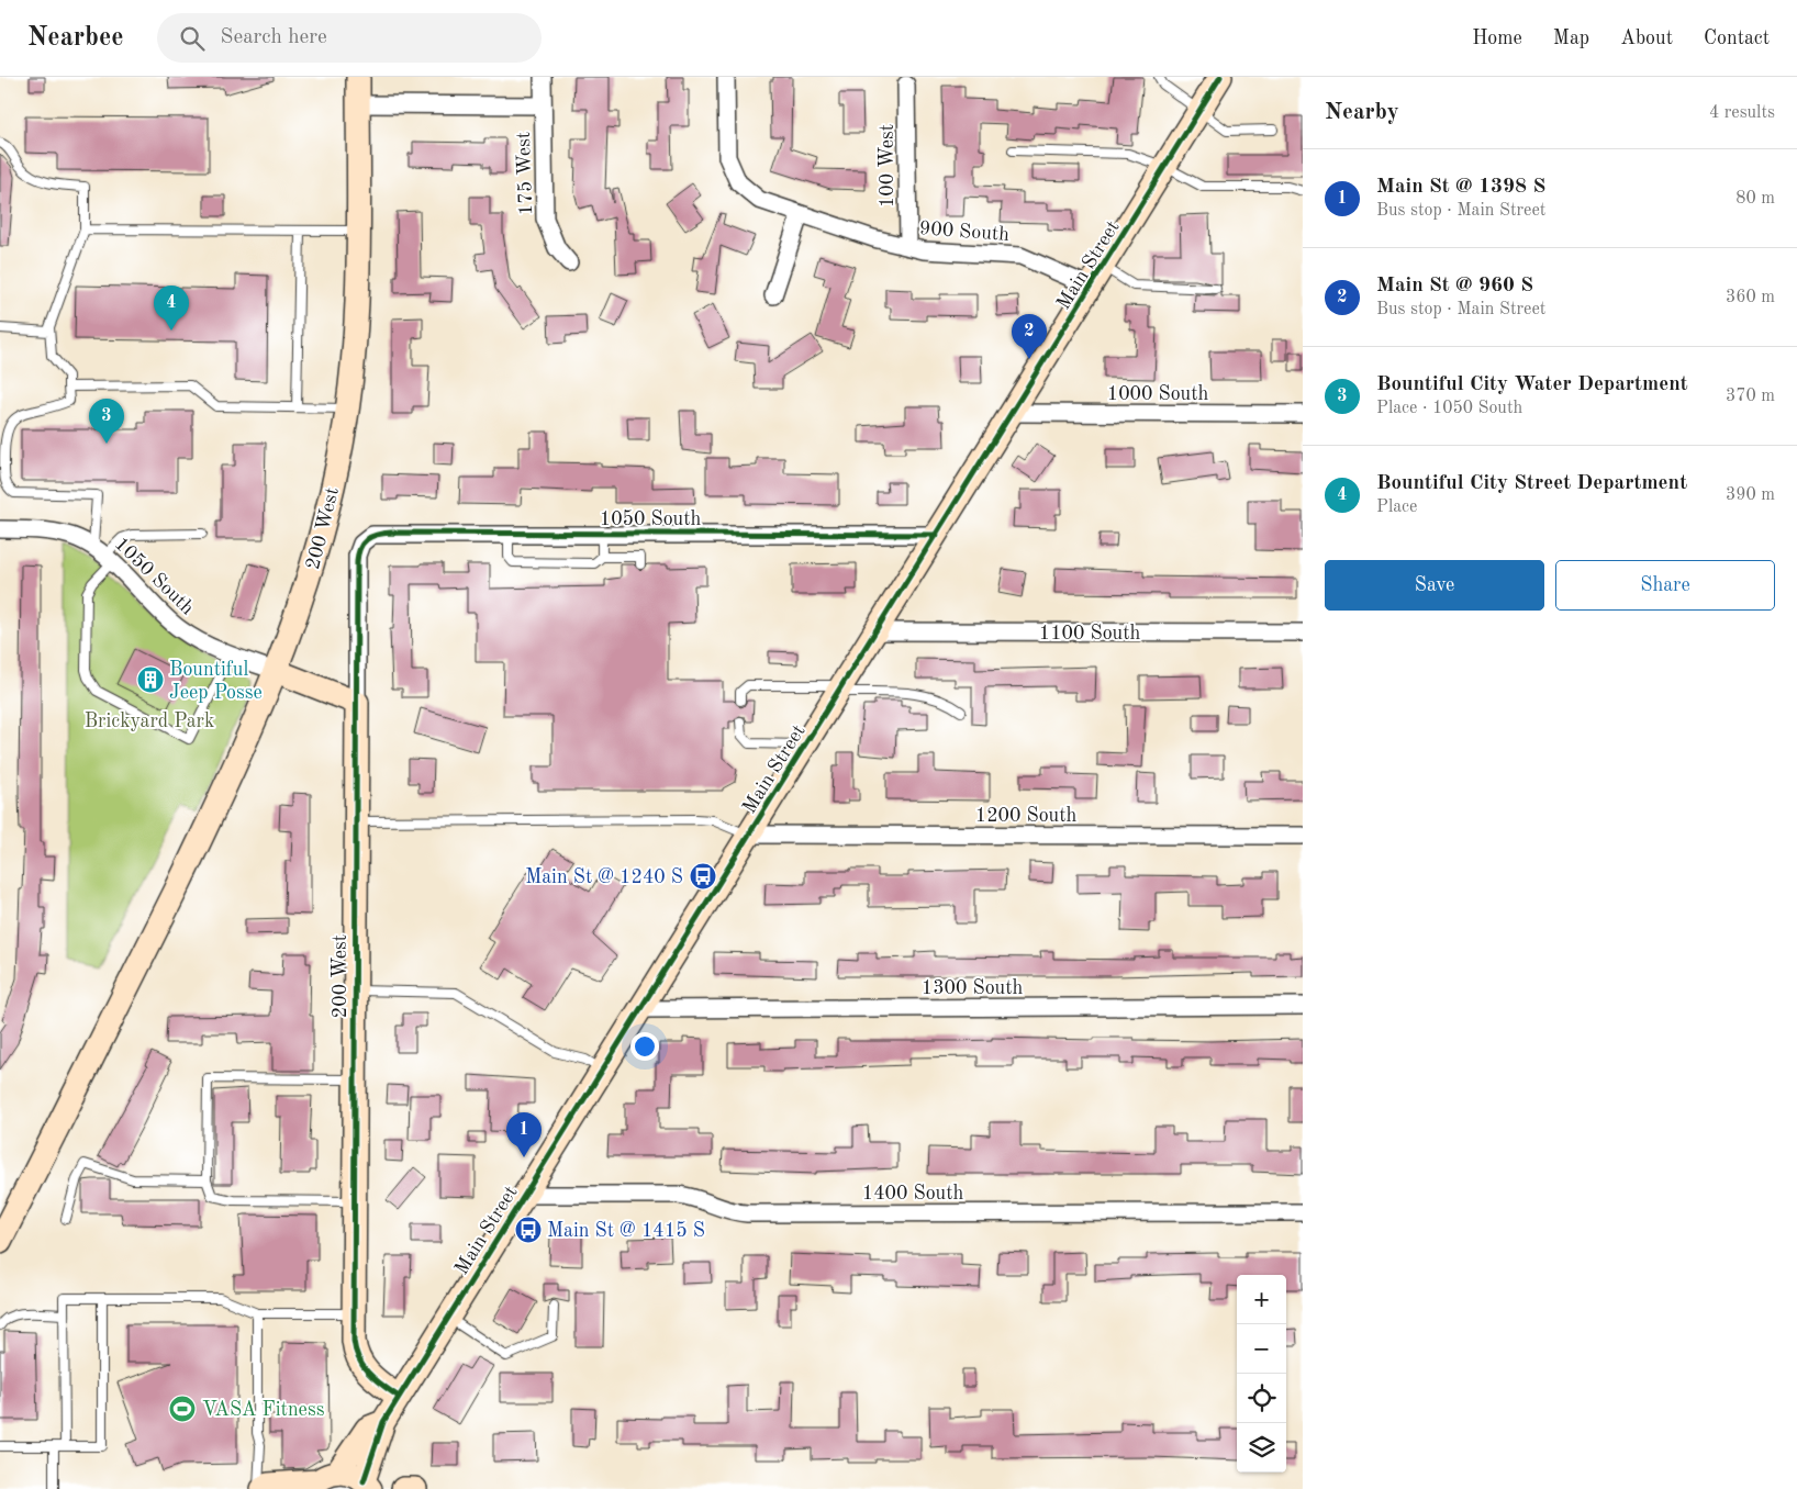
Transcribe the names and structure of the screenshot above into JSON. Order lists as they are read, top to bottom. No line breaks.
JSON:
{"streets":{"street":["100 West","175 West","900 South","Main Street","1000 South","1050 South","200 West","1100 South","1200 South","1300 South","1400 South"]},"crossings":[["100 West","900 South"],["900 South","Main Street"],["Main Street","1000 South"],["Main Street","1050 South"],["Main Street","200 West"],["Main Street","1100 South"],["Main Street","1200 South"],["Main Street","1300 South"],["Main Street","1400 South"],["1050 South","200 West"]],"parks":["Brickyard Park"],"places":{"building":["Bountiful Jeep Posse"],"bus stop":["Main St @ 1240 S","Main St @ 1415 S"],"sports":["VASA Fitness"]},"page":{"header":"Nearbee","search":"Search here","nav":["Home","Map","About","Contact"],"heading":["Nearby","4 results"],"list":[{"mark":"1","name":"Main St @ 1398 S","note":"Bus stop · Main Street","value":"80 m"},{"mark":"2","name":"Main St @ 960 S","note":"Bus stop · Main Street","value":"360 m"},{"mark":"3","name":"Bountiful City Water Department","note":"Place · 1050 South","value":"370 m"},{"mark":"4","name":"Bountiful City Street Department","note":"Place","value":"390 m"}],"pins":["4","2","3","1"],"buttons":["Save","Share"],"map_buttons":["+","−"]}}
